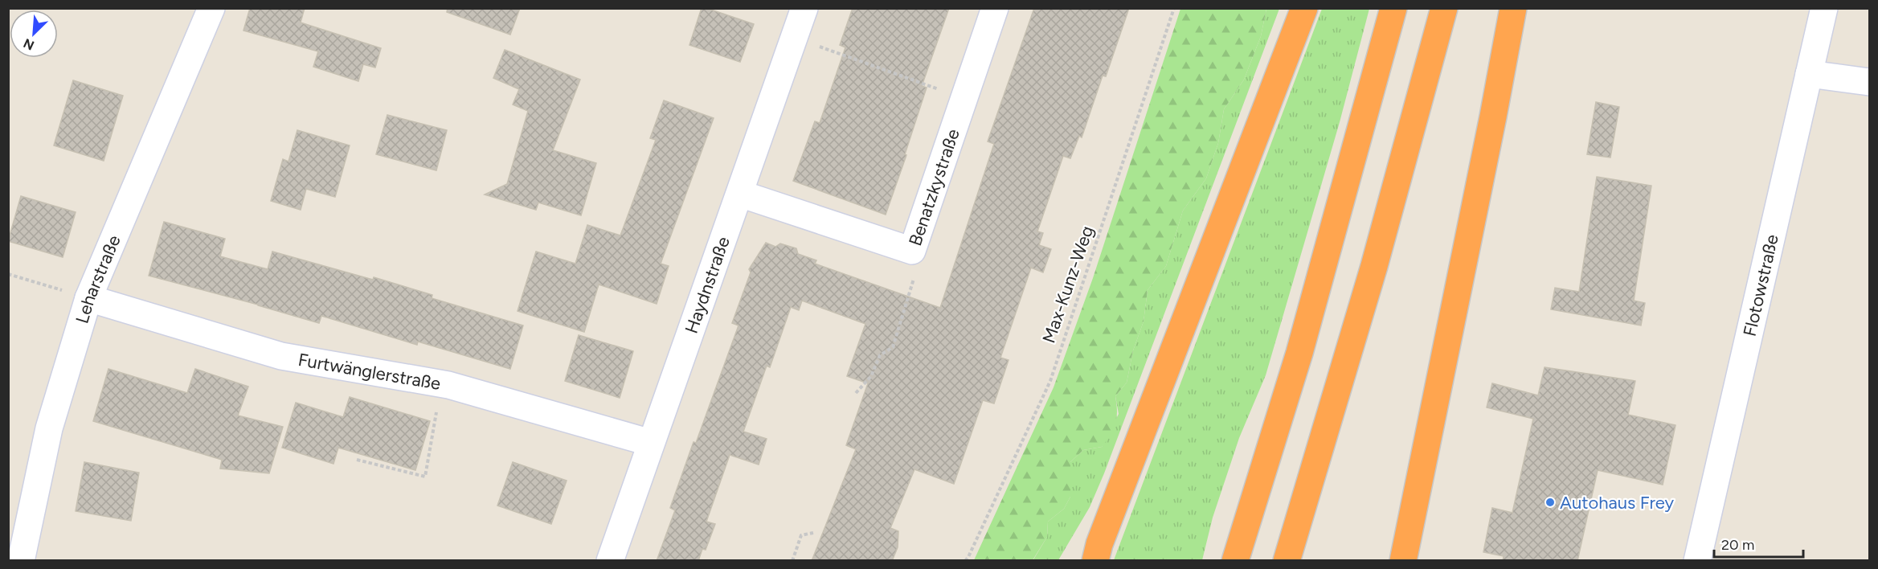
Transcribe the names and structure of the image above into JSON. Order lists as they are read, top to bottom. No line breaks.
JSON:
{"streets":{"street":["Benatzkystraße","Leharstraße","Haydnstraße","Flotowstraße","Furtwänglerstraße"],"path":["Max-Kunz-Weg"]},"crossings":[["Benatzkystraße","Haydnstraße"],["Leharstraße","Furtwänglerstraße"],["Haydnstraße","Furtwänglerstraße"]],"places":["Autohaus Frey"],"scale_bar":"20 m","north":"bottom left"}
